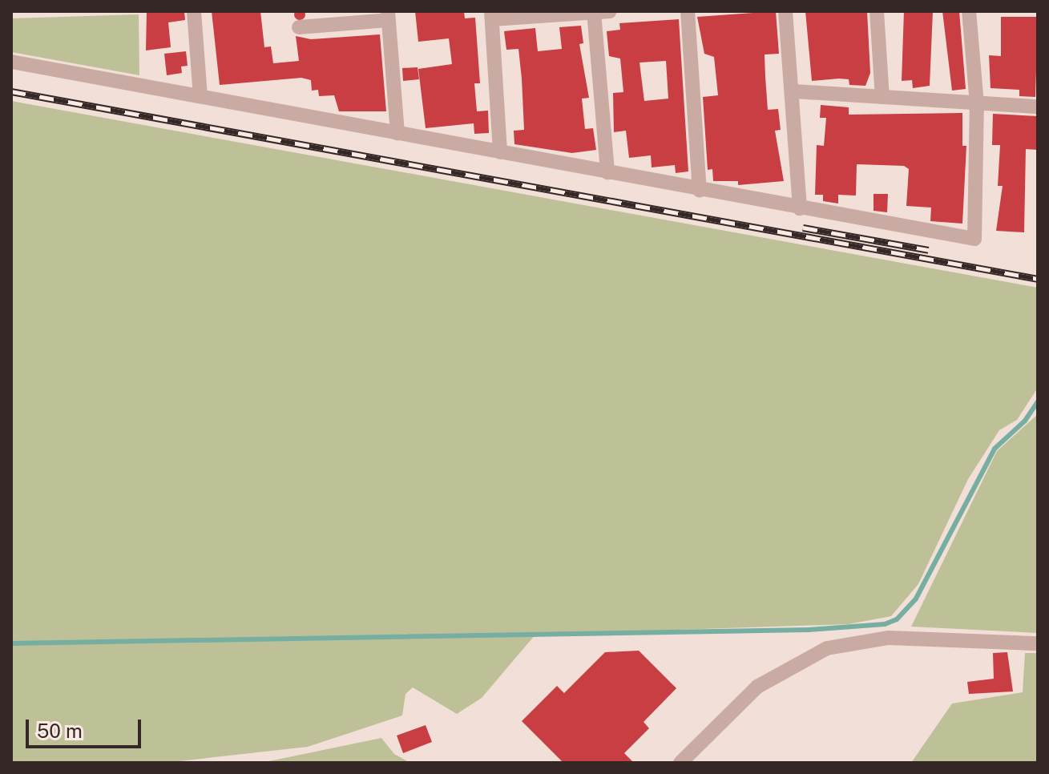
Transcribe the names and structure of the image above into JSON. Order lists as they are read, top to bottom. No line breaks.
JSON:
{"scale_bar":"50 m"}
